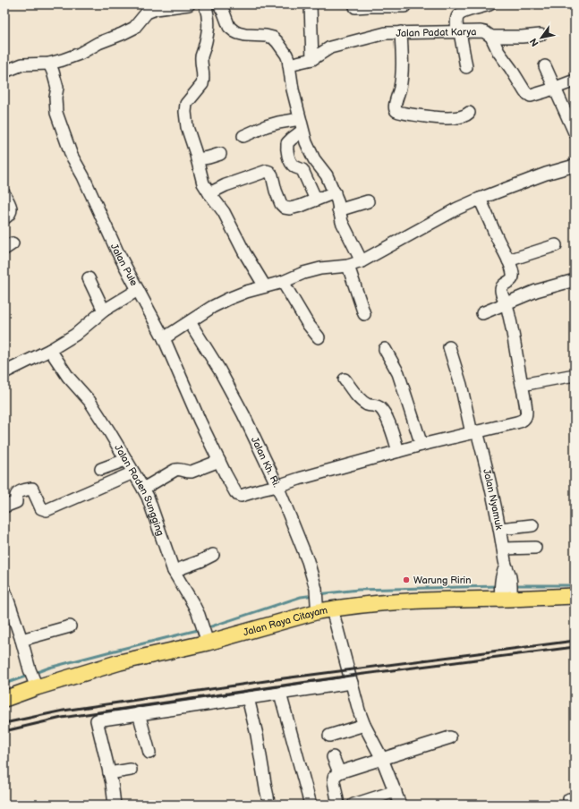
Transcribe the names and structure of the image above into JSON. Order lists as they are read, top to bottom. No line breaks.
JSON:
{"streets":{"main road":["Jalan Raya Citayam"],"street":["Jalan Padat Karya","Jalan Pule","Jalan Kh. Ri.","Jalan Raden Sungging","Jalan Nyamuk"]},"crossings":[["Jalan Pule","Jalan Kh. Ri."],["Jalan Kh. Ri.","Jalan Raya Citayam"],["Jalan Raden Sungging","Jalan Raya Citayam"],["Jalan Nyamuk","Jalan Raya Citayam"]],"places":["Warung Ririn"],"north":"bottom left"}
